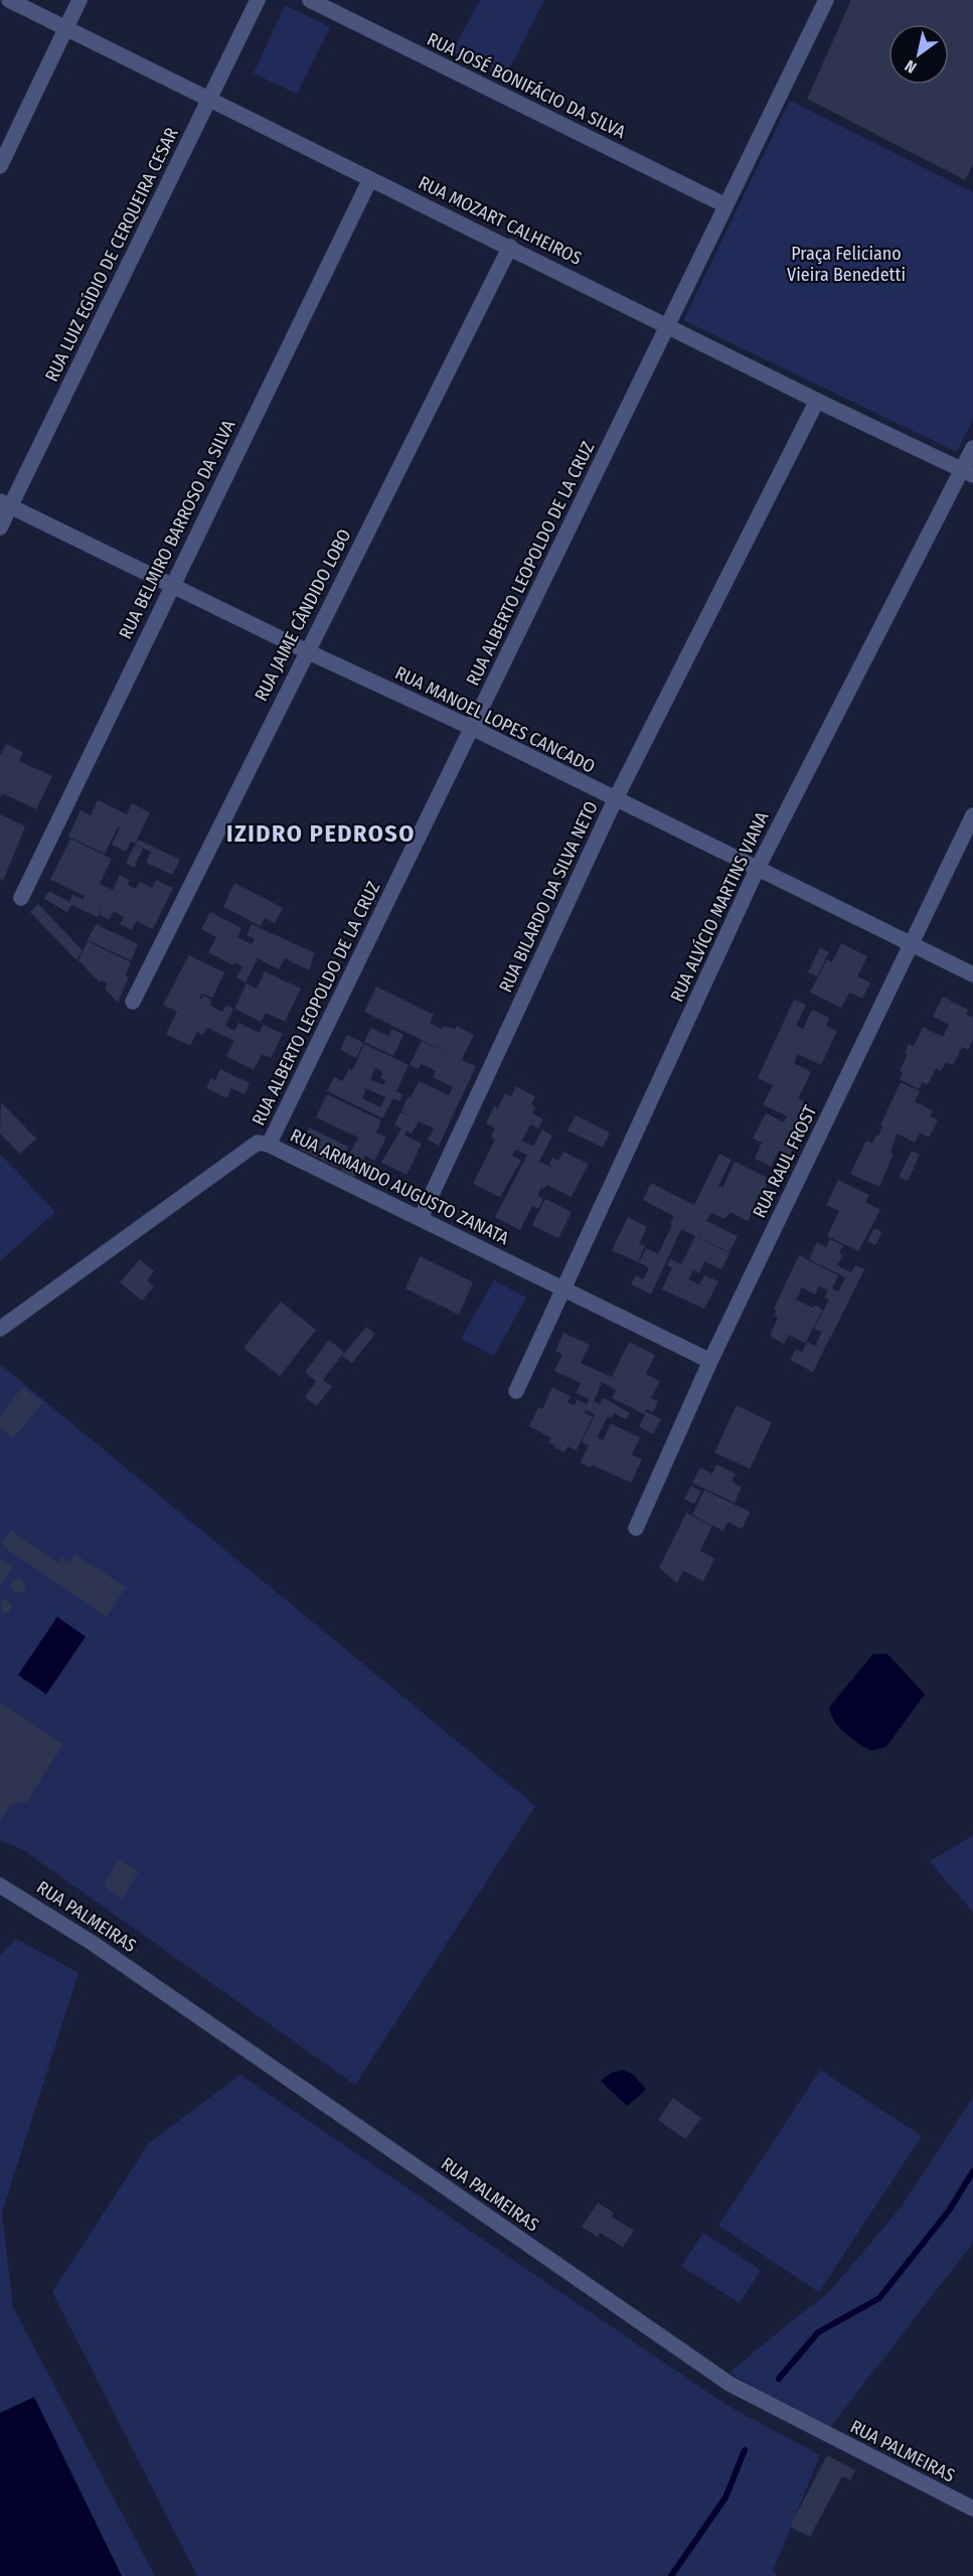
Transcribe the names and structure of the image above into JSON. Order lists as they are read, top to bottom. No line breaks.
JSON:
{"streets":{"street":["RUA JOSÉ BONIFÁCIO DA SILVA","RUA MOZART CALHEIROS","RUA LUIZ EGÍDIO DE CERQUEIRA CESAR","RUA BELMIRO BARROSO DA SILVA","RUA ALBERTO LEOPOLDO DE LA CRUZ","RUA JAIME CÂNDIDO LOBO","RUA MANOEL LOPES CANCADO","RUA BILARDO DA SILVA NETO","RUA ALVÍCIO MARTINS VIANA","RUA RAUL FROST","RUA ARMANDO AUGUSTO ZANATA","RUA PALMEIRAS"]},"crossings":[["RUA JOSÉ BONIFÁCIO DA SILVA","RUA ALBERTO LEOPOLDO DE LA CRUZ"],["RUA MOZART CALHEIROS","RUA LUIZ EGÍDIO DE CERQUEIRA CESAR"],["RUA MOZART CALHEIROS","RUA BELMIRO BARROSO DA SILVA"],["RUA MOZART CALHEIROS","RUA ALBERTO LEOPOLDO DE LA CRUZ"],["RUA MOZART CALHEIROS","RUA JAIME CÂNDIDO LOBO"],["RUA MOZART CALHEIROS","RUA BILARDO DA SILVA NETO"],["RUA MOZART CALHEIROS","RUA ALVÍCIO MARTINS VIANA"],["RUA LUIZ EGÍDIO DE CERQUEIRA CESAR","RUA MANOEL LOPES CANCADO"],["RUA BELMIRO BARROSO DA SILVA","RUA MANOEL LOPES CANCADO"],["RUA ALBERTO LEOPOLDO DE LA CRUZ","RUA MANOEL LOPES CANCADO"],["RUA ALBERTO LEOPOLDO DE LA CRUZ","RUA ARMANDO AUGUSTO ZANATA"],["RUA JAIME CÂNDIDO LOBO","RUA MANOEL LOPES CANCADO"],["RUA MANOEL LOPES CANCADO","RUA BILARDO DA SILVA NETO"],["RUA MANOEL LOPES CANCADO","RUA ALVÍCIO MARTINS VIANA"],["RUA MANOEL LOPES CANCADO","RUA RAUL FROST"],["RUA BILARDO DA SILVA NETO","RUA ARMANDO AUGUSTO ZANATA"],["RUA ALVÍCIO MARTINS VIANA","RUA ARMANDO AUGUSTO ZANATA"],["RUA RAUL FROST","RUA ARMANDO AUGUSTO ZANATA"]],"districts":["IZIDRO PEDROSO"],"parks":["Praça Feliciano Vieira Benedetti"],"north":"bottom left"}
